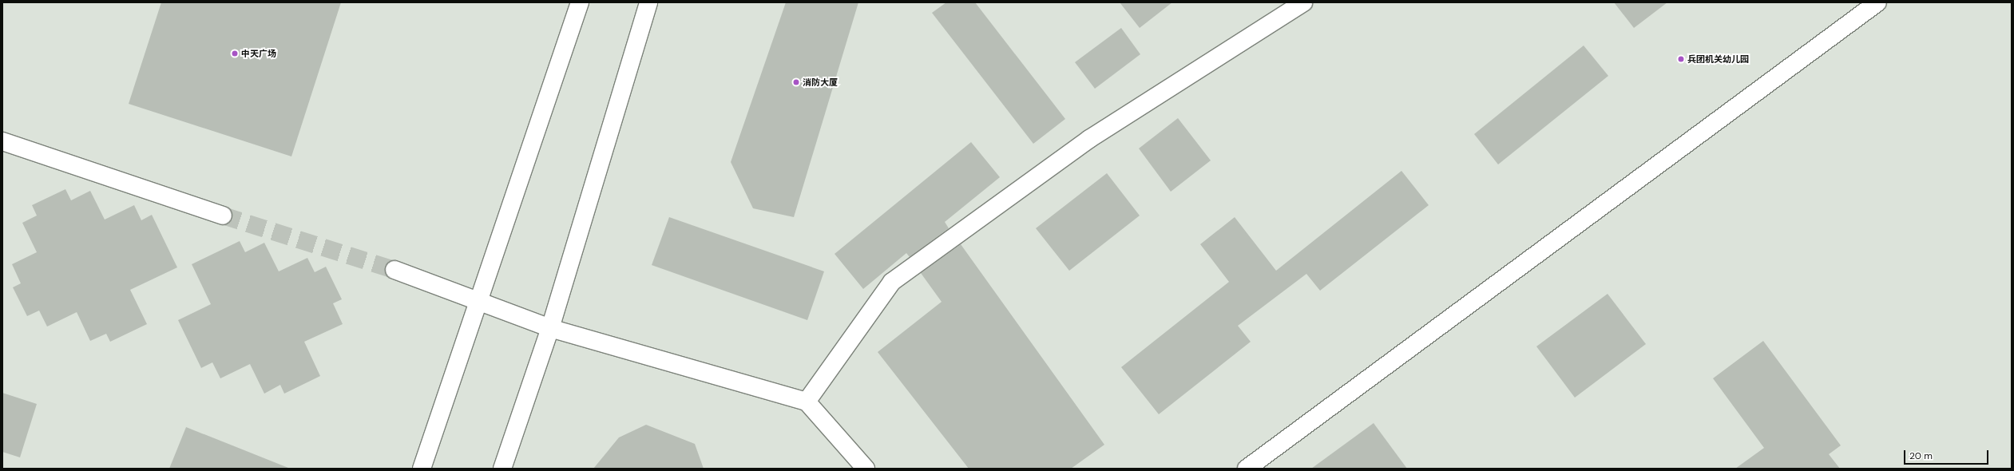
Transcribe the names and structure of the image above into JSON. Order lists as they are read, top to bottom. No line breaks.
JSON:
{"places":["中天广场","兵团机关幼儿园","消防大厦"],"scale_bar":"20 m"}
